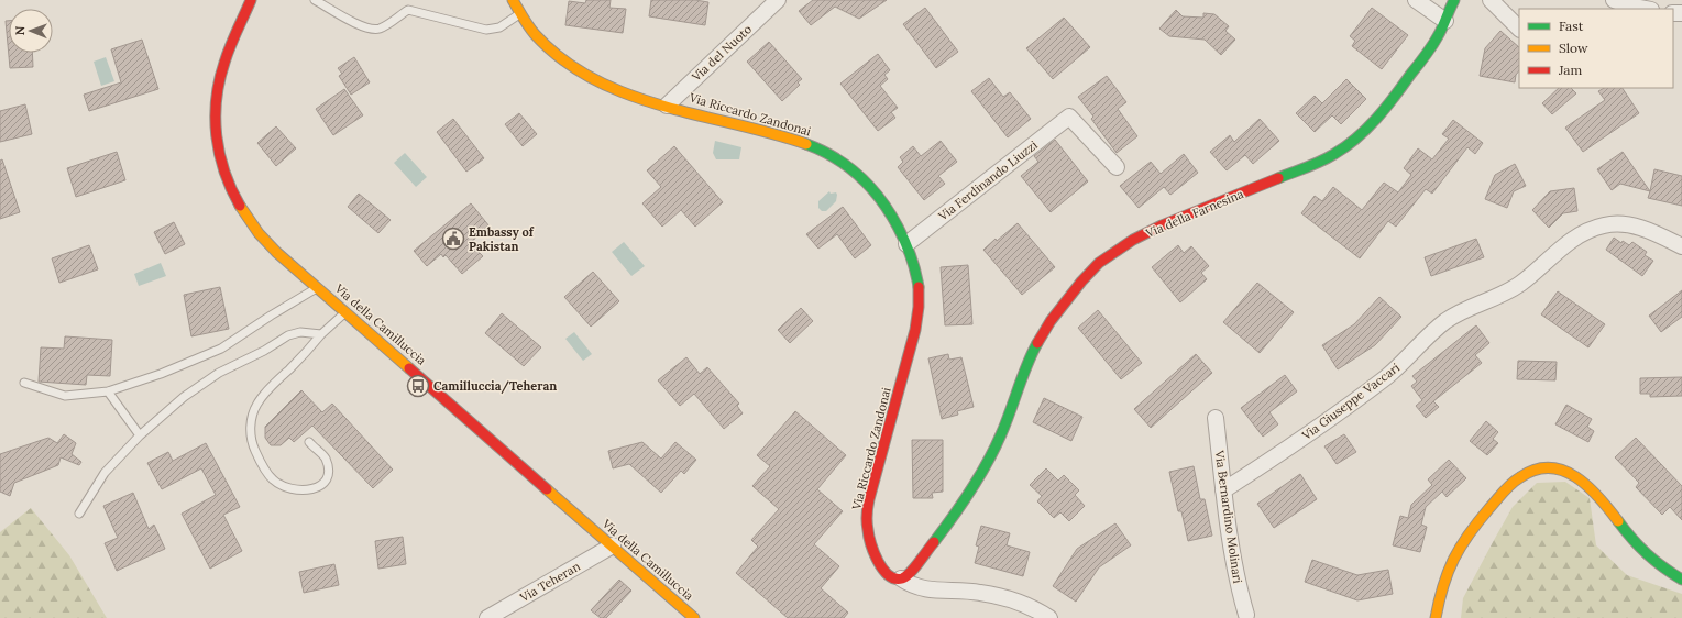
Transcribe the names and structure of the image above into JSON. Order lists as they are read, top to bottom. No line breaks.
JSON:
{"streets":{"street":["Via del Nuoto","Via Riccardo Zandonai","Via Ferdinando Liuzzi","Via della Farnesina","Via della Camilluccia","Via Giuseppe Vaccari","Via Bernardino Molinari","Via Teheran"]},"crossings":[["Via del Nuoto","Via Riccardo Zandonai"],["Via Riccardo Zandonai","Via Ferdinando Liuzzi"],["Via Riccardo Zandonai","Via della Farnesina"],["Via della Camilluccia","Via Teheran"],["Via Giuseppe Vaccari","Via Bernardino Molinari"]],"places":{"public building":["Embassy of Pakistan"],"bus stop":["Camilluccia/Teheran"]},"legend":["Fast","Slow","Jam"],"north":"left"}
